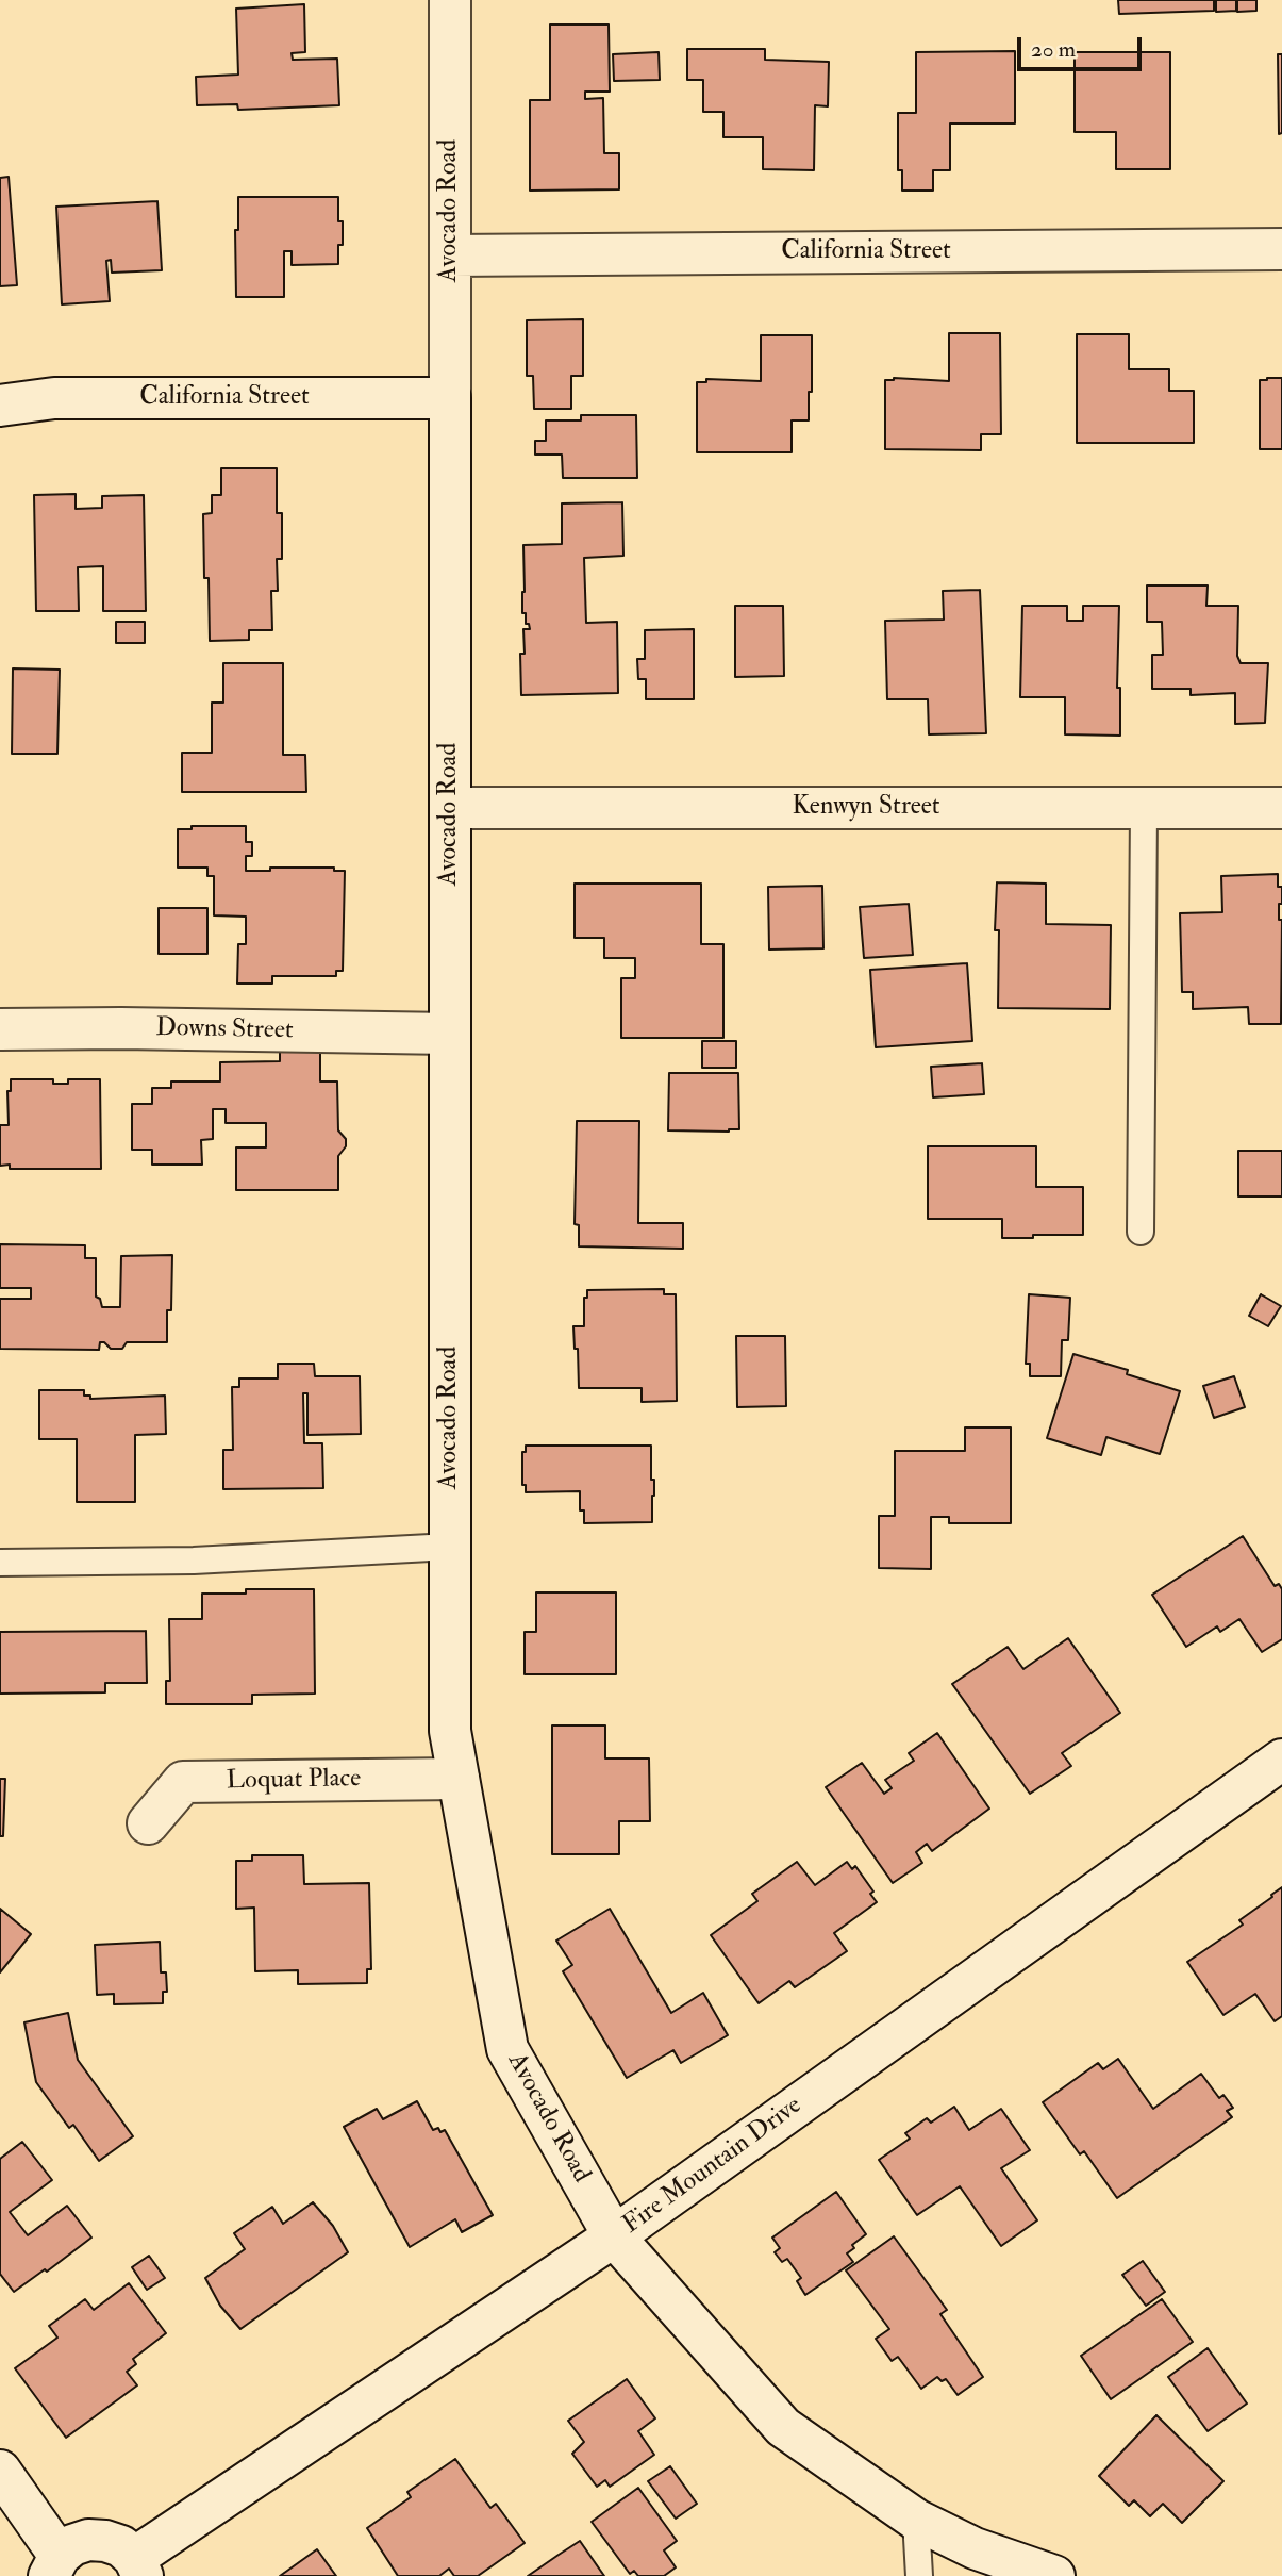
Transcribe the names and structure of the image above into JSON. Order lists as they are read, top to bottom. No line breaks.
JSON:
{"streets":{"street":["Avocado Road","California Street","Kenwyn Street","Downs Street","Loquat Place","Fire Mountain Drive"]},"crossings":[["Avocado Road","California Street"],["Avocado Road","Kenwyn Street"],["Avocado Road","Downs Street"],["Avocado Road","Loquat Place"],["Avocado Road","Fire Mountain Drive"]],"scale_bar":"20 m"}
